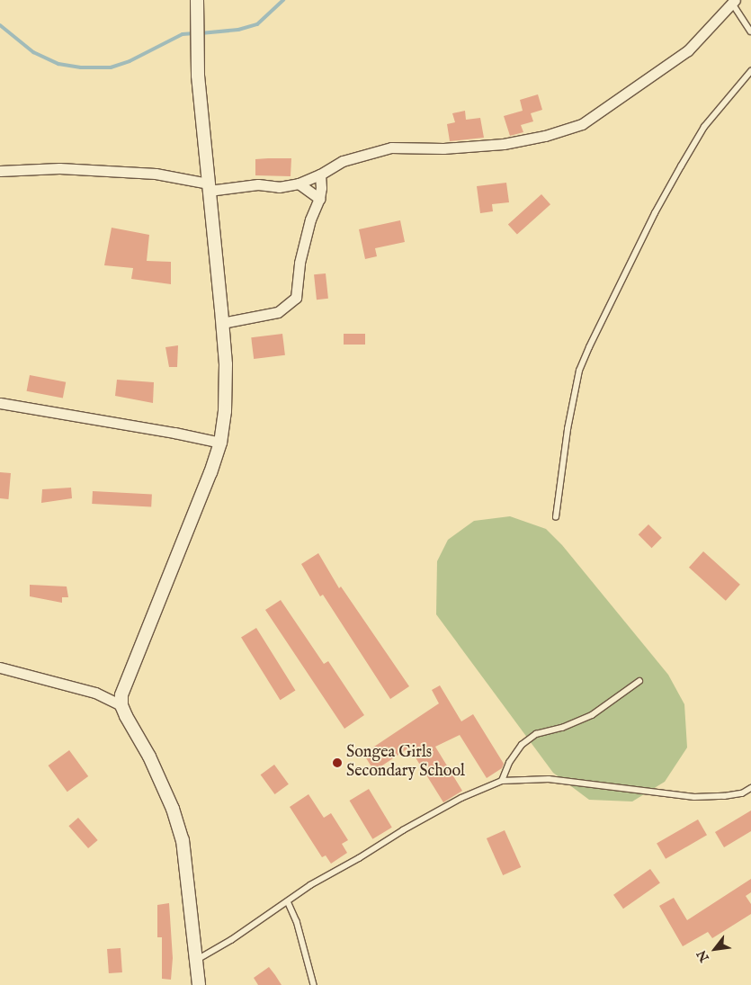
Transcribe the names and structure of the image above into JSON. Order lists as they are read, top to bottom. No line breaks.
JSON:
{"places":["Songea Girls Secondary School"],"north":"bottom left"}
